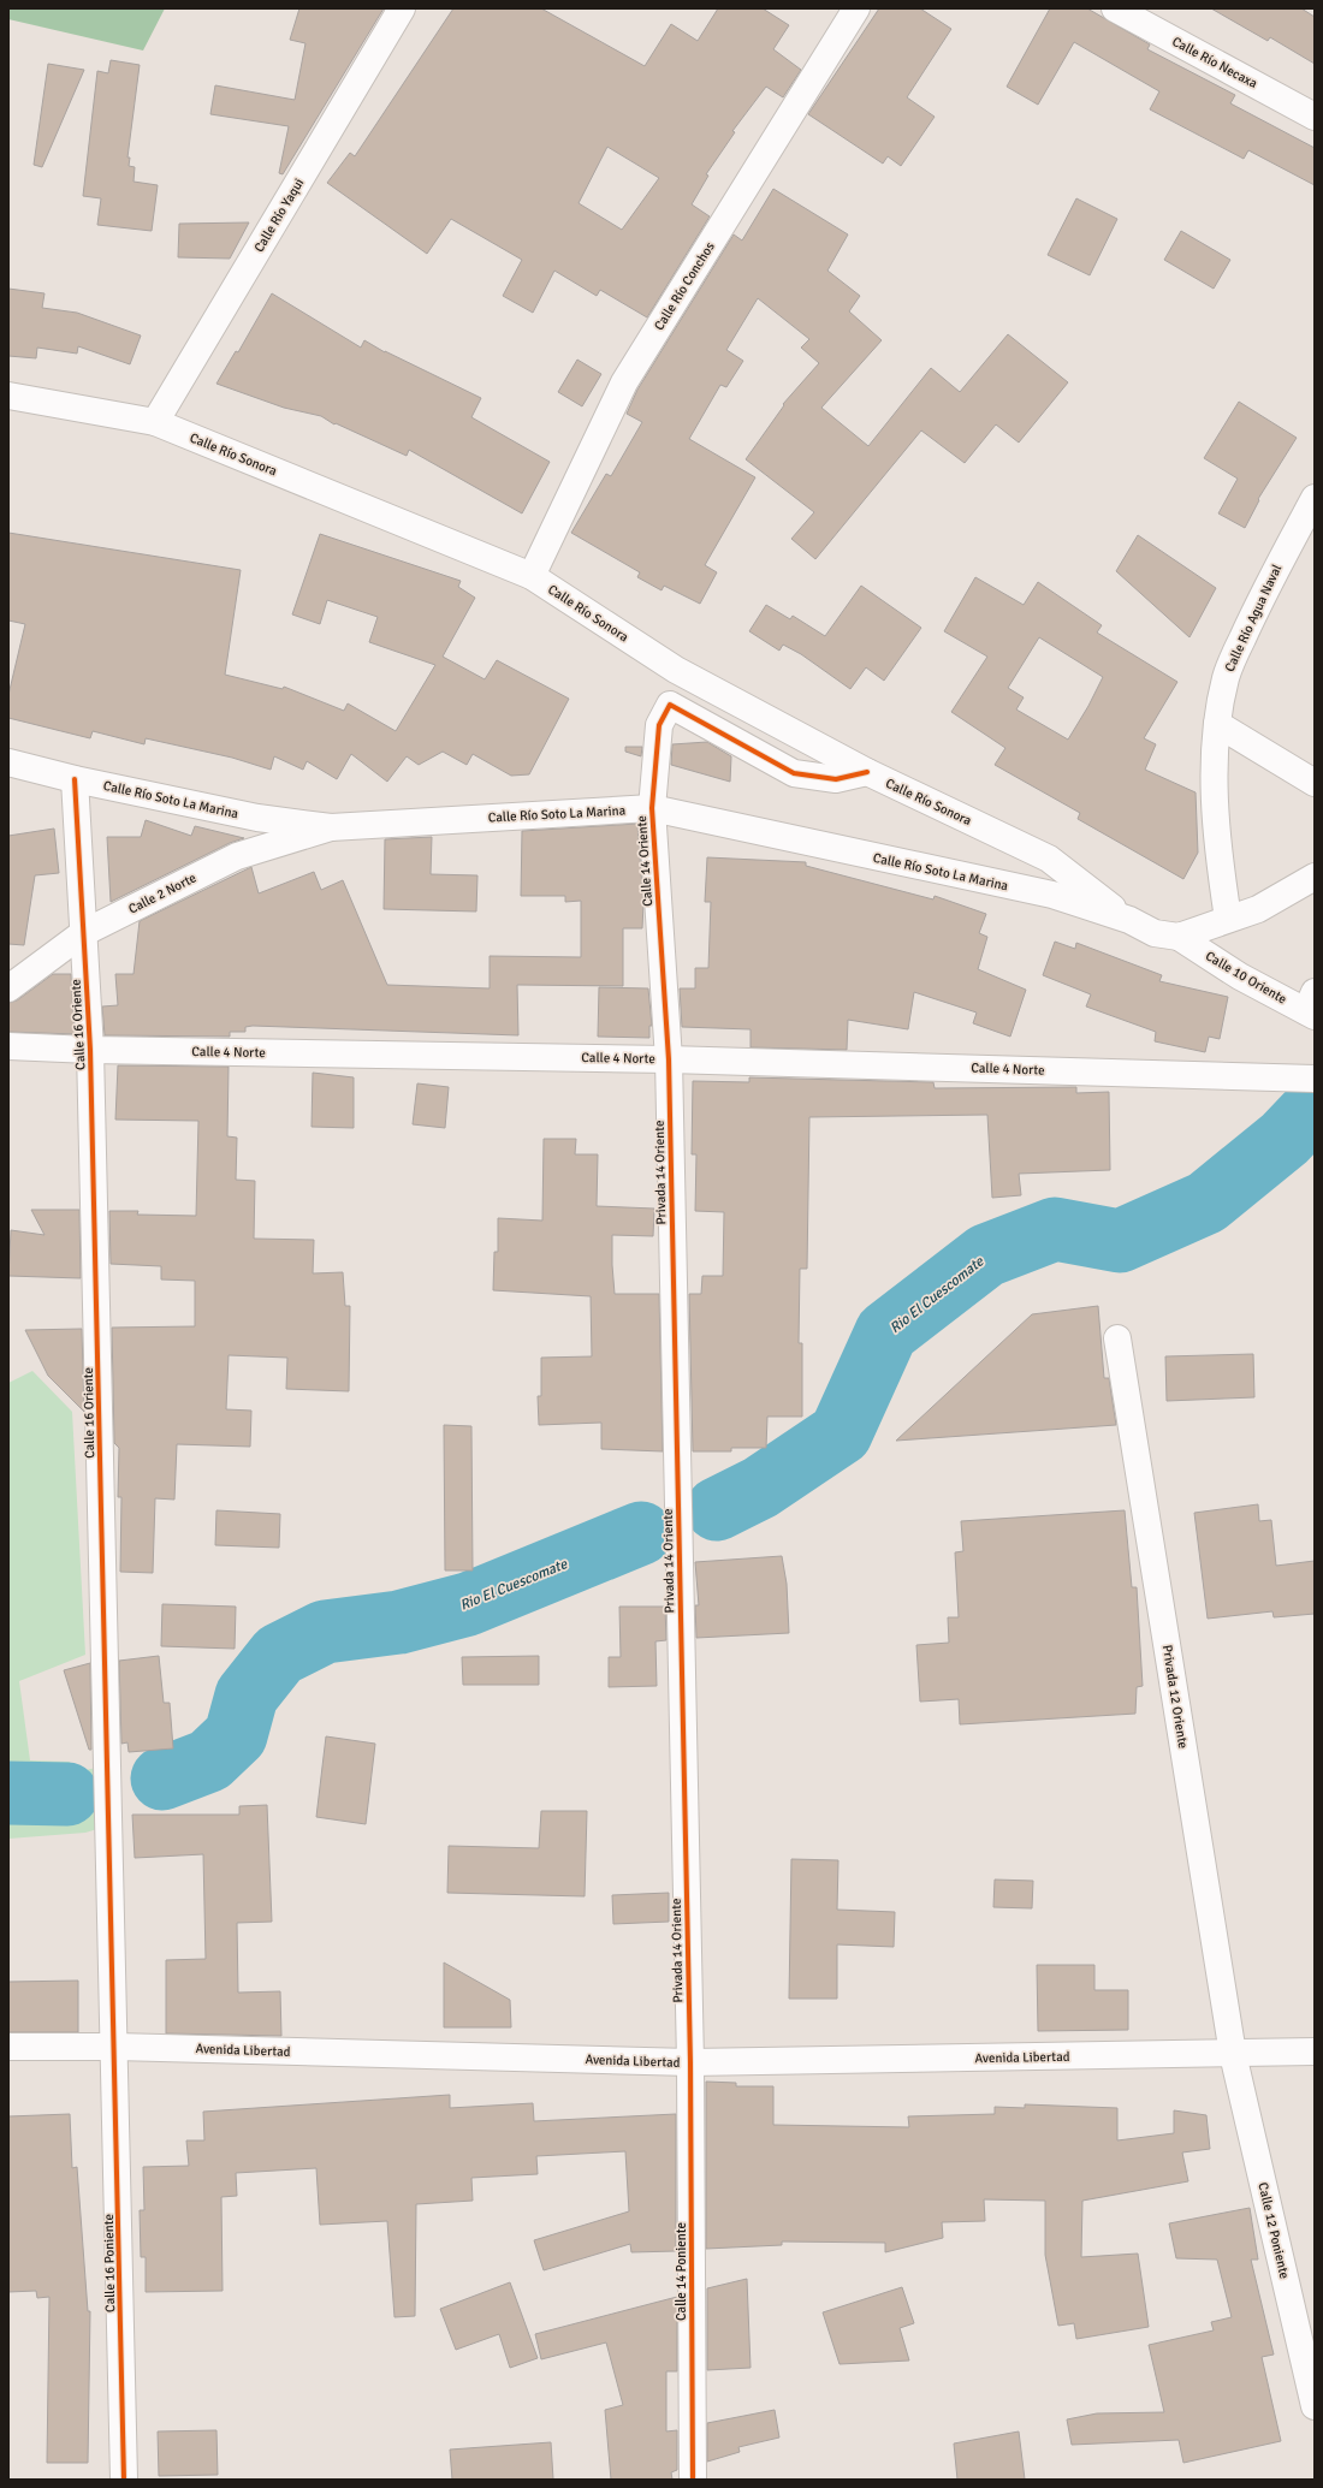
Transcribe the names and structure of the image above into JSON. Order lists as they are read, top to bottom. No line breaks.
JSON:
{"streets":{"street":["Calle Río Necaxa","Calle Río Yaqui","Calle Río Conchos","Calle Río Sonora","Calle Río Agua Naval","Calle Río Soto La Marina","Calle 14 Oriente","Calle 2 Norte","Calle 10 Oriente","Calle 16 Oriente","Calle 4 Norte","Privada 14 Oriente","Privada 12 Oriente","Avenida Libertad","Calle 12 Poniente","Calle 16 Poniente","Calle 14 Poniente"]},"crossings":[["Calle Río Yaqui","Calle Río Sonora"],["Calle Río Conchos","Calle Río Sonora"],["Calle Río Sonora","Calle Río Soto La Marina"],["Calle Río Sonora","Calle 14 Oriente"],["Calle Río Soto La Marina","Calle 14 Oriente"],["Calle Río Soto La Marina","Calle 2 Norte"],["Calle Río Soto La Marina","Calle 16 Oriente"],["Calle 14 Oriente","Calle 4 Norte"],["Calle 14 Oriente","Privada 14 Oriente"],["Calle 2 Norte","Calle 16 Oriente"],["Calle 16 Oriente","Calle 4 Norte"],["Calle 16 Oriente","Avenida Libertad"],["Calle 16 Oriente","Calle 16 Poniente"],["Calle 4 Norte","Privada 14 Oriente"],["Privada 14 Oriente","Avenida Libertad"],["Privada 14 Oriente","Calle 14 Poniente"],["Privada 12 Oriente","Avenida Libertad"],["Privada 12 Oriente","Calle 12 Poniente"],["Avenida Libertad","Calle 12 Poniente"],["Avenida Libertad","Calle 16 Poniente"],["Avenida Libertad","Calle 14 Poniente"]],"water":["Rio El Cuescomate"]}
